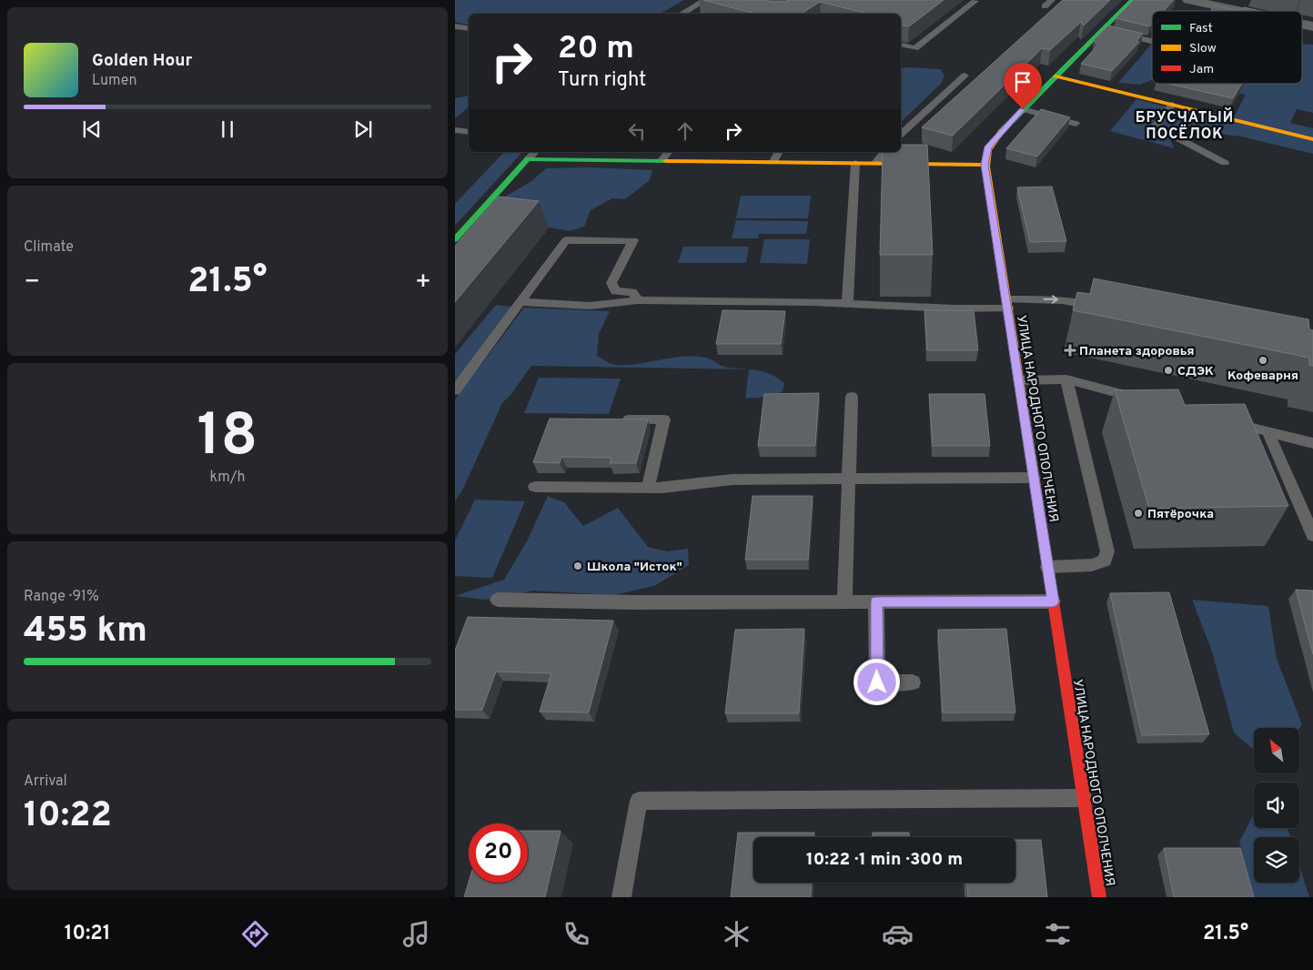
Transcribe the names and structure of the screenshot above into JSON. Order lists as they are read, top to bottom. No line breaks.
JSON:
{"streets":{"main road":["УЛИЦА НАРОДНОГО ОПОЛЧЕНИЯ"]},"districts":["БРУСЧАТЫЙ ПОСЁЛОК"],"places":{"health":["Планета здоровья"],"other":["Кофеварня","СДЭК","Пятёрочка","Школа \"Исток\""]},"legend":["Fast","Slow","Jam"],"north":"top left","page":{"turn":["20 m","Turn right"],"song":["Golden Hour","Lumen"],"tile":["Climate",["18","km/h"],["Range · 91%","455 km"],["Arrival","10:22"]],"heat":["−","21.5°","+"],"limit":"20","trip":"10:22 · 1 min · 300 m","tabs":["10:21","21.5°"]}}
